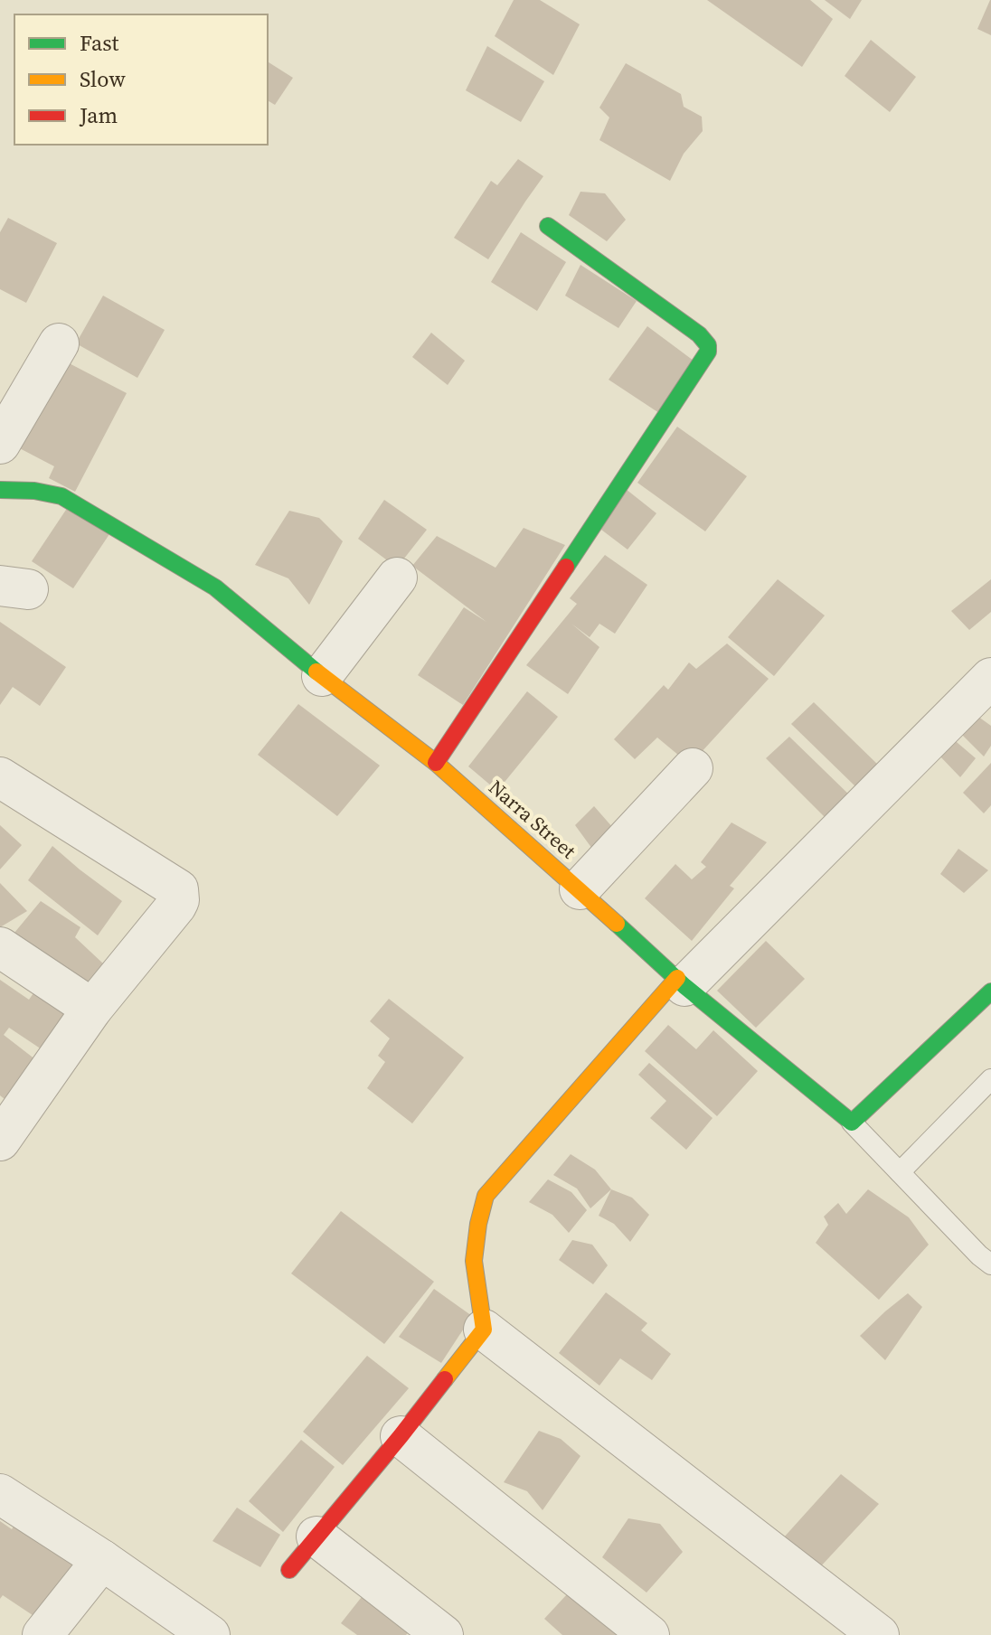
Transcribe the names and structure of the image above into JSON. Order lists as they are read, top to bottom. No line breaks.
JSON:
{"streets":{"street":["Narra Street"]},"legend":["Fast","Slow","Jam"]}
